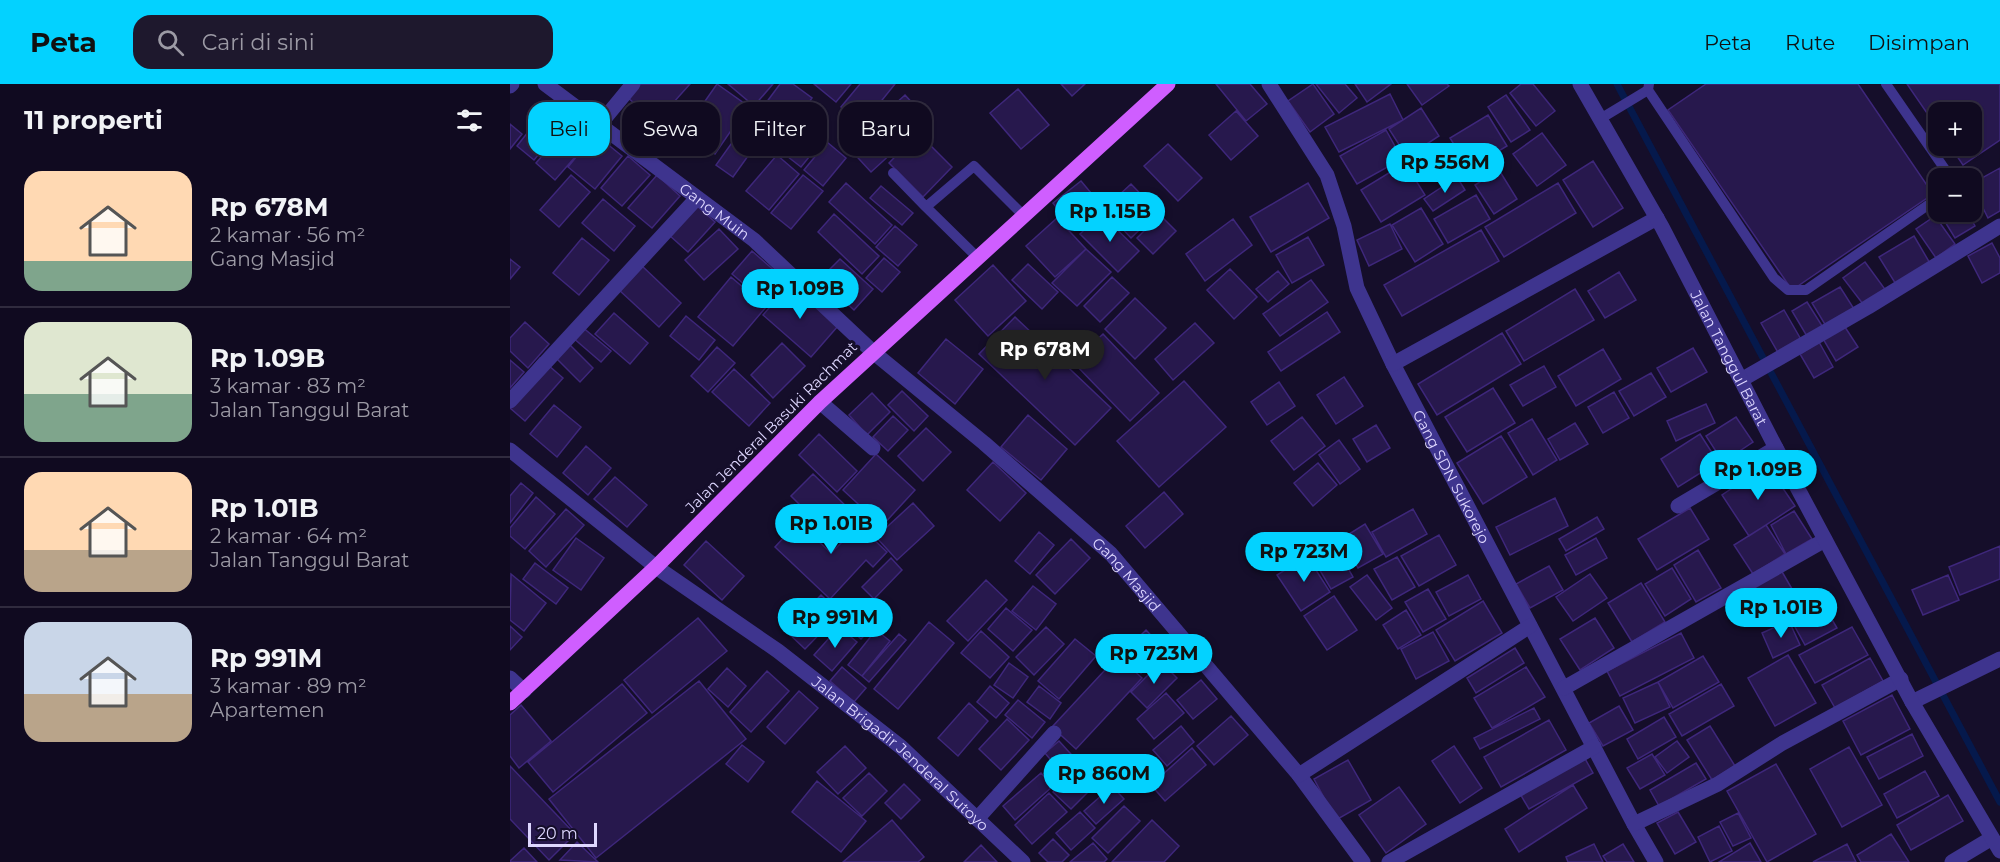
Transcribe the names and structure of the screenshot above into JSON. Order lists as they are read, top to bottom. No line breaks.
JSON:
{"streets":{"main road":["Jalan Jenderal Basuki Rachmat"],"street":["Gang Muin","Jalan Tanggul Barat","Gang SDN Sukorejo","Gang Masjid","Jalan Brigadir Jenderal Sutoyo"]},"crossings":[["Gang Muin","Jalan Jenderal Basuki Rachmat"],["Gang Muin","Gang Masjid"],["Jalan Jenderal Basuki Rachmat","Gang Masjid"],["Jalan Jenderal Basuki Rachmat","Jalan Brigadir Jenderal Sutoyo"]],"scale_bar":"20 m","page":{"header":"Peta","search":"Cari di sini","nav":["Peta","Rute","Disimpan"],"heading":"11 properti","map_buttons":["+","−"],"chip":["Beli","Sewa","Filter","Baru"],"price":["Rp 556M","Rp 1.15B","Rp 1.09B","Rp 678M","Rp 1.09B","Rp 1.01B","Rp 723M","Rp 1.01B","Rp 991M","Rp 723M","Rp 860M"],"list":[{"name":"Rp 678M","note":"2 kamar · 56 m² · Gang Masjid"},{"name":"Rp 1.09B","note":"3 kamar · 83 m² · Jalan Tanggul Barat"},{"name":"Rp 1.01B","note":"2 kamar · 64 m² · Jalan Tanggul Barat"},{"name":"Rp 991M","note":"3 kamar · 89 m² · Apartemen"}],"scale":"20 m"}}
